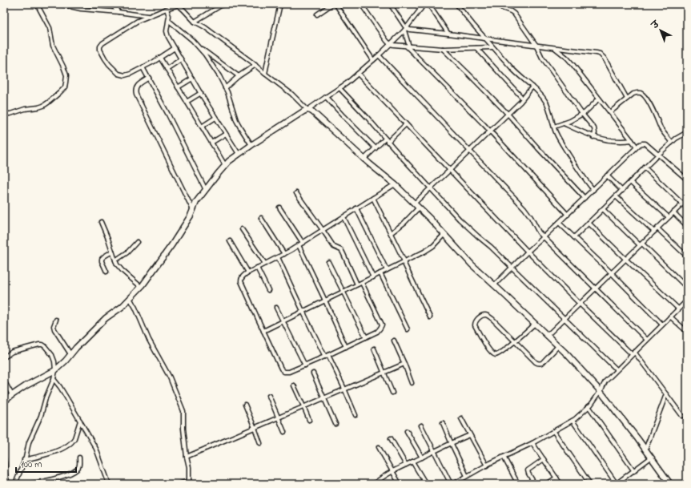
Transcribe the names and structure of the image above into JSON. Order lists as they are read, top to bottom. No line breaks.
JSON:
{"scale_bar":"100 m","north":"top left"}
